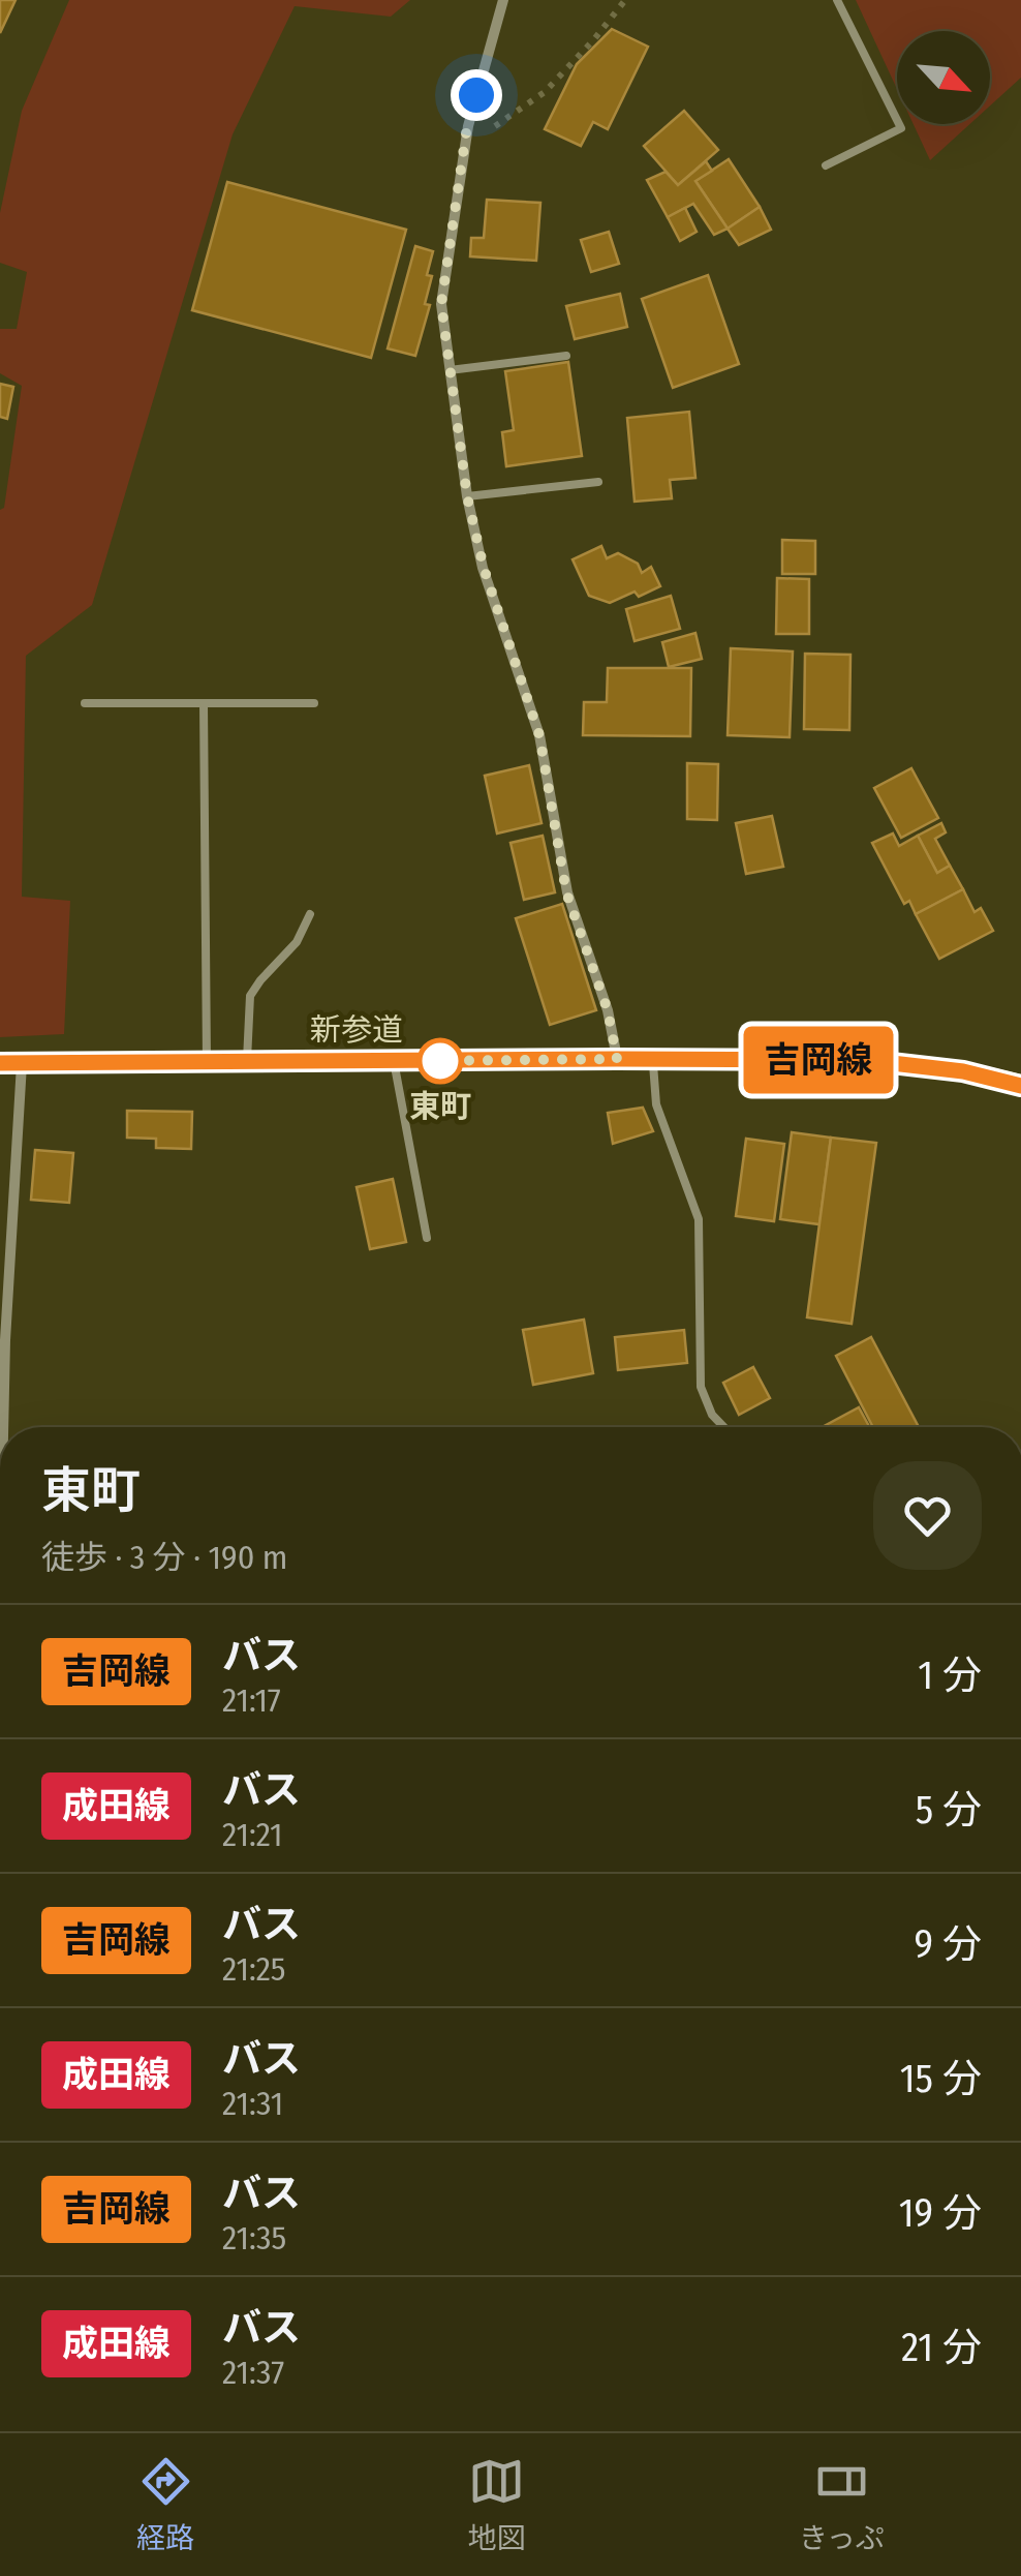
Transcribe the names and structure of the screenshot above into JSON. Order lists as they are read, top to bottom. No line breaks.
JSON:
{"streets":{"street":["新参道"]},"places":["東町"],"lines":["bus line 吉岡線"],"north":"bottom right","page":{"on_map":"吉岡線","heading":["東町","徒歩 · 3 分 · 190 m"],"list":[{"mark":"吉岡線","name":"バス","note":"21:17","value":"1 分"},{"mark":"成田線","name":"バス","note":"21:21","value":"5 分"},{"mark":"吉岡線","name":"バス","note":"21:25","value":"9 分"},{"mark":"成田線","name":"バス","note":"21:31","value":"15 分"},{"mark":"吉岡線","name":"バス","note":"21:35","value":"19 分"},{"mark":"成田線","name":"バス","note":"21:37","value":"21 分"}],"tabs":["経路","地図","きっぷ"]}}
